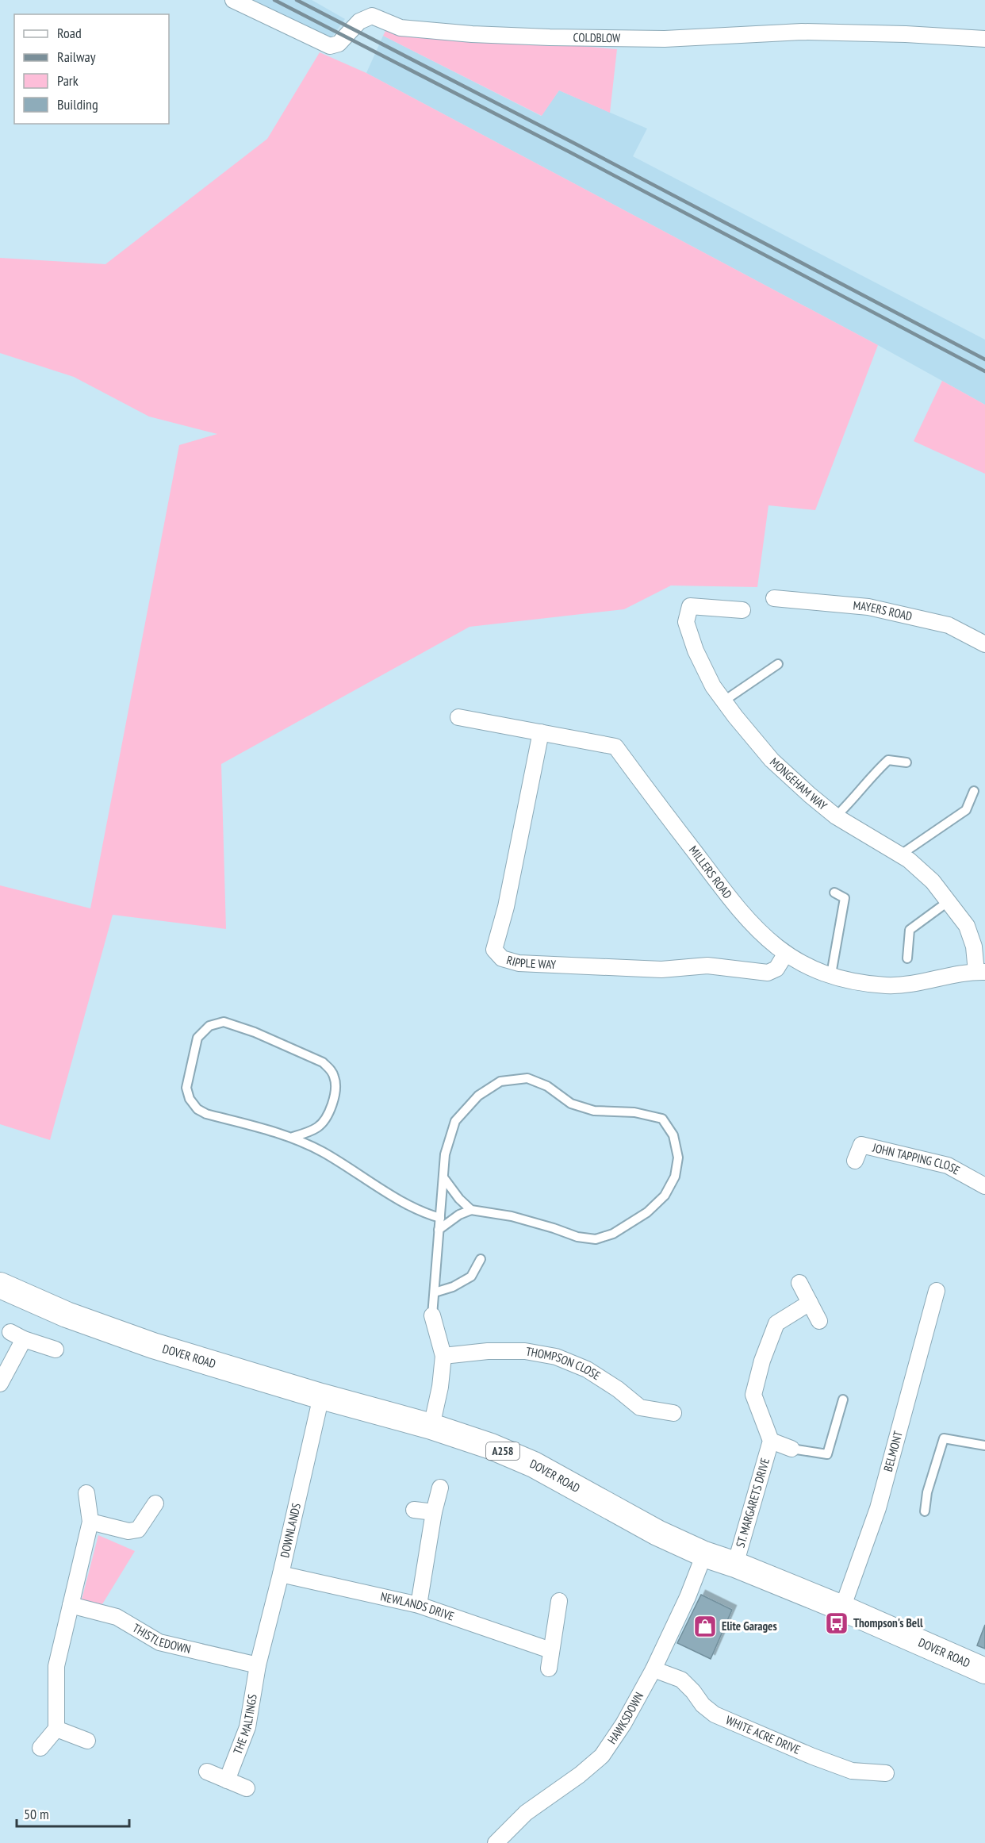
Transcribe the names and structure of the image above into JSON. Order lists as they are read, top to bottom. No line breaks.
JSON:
{"streets":{"main road":["DOVER ROAD","A258"],"street":["COLDBLOW","MAYERS ROAD","MONGEHAM WAY","MILLERS ROAD","RIPPLE WAY","JOHN TAPPING CLOSE","THOMPSON CLOSE","BELMONT","ST. MARGARETS DRIVE","DOWNLANDS","NEWLANDS DRIVE","THISTLEDOWN","HAWKSDOWN","THE MALTINGS","WHITE ACRE DRIVE"]},"crossings":[["MONGEHAM WAY","MILLERS ROAD"],["MILLERS ROAD","RIPPLE WAY"],["DOVER ROAD","BELMONT"],["DOVER ROAD","ST. MARGARETS DRIVE"],["DOVER ROAD","DOWNLANDS"],["DOVER ROAD","HAWKSDOWN"],["DOWNLANDS","NEWLANDS DRIVE"],["DOWNLANDS","THISTLEDOWN"],["DOWNLANDS","THE MALTINGS"],["THISTLEDOWN","THE MALTINGS"],["HAWKSDOWN","WHITE ACRE DRIVE"]],"places":{"bus stop":["Thompson's Bell"],"shop":["Elite Garages"]},"legend":["Road","Railway","Park","Building"],"scale_bar":"50 m"}
